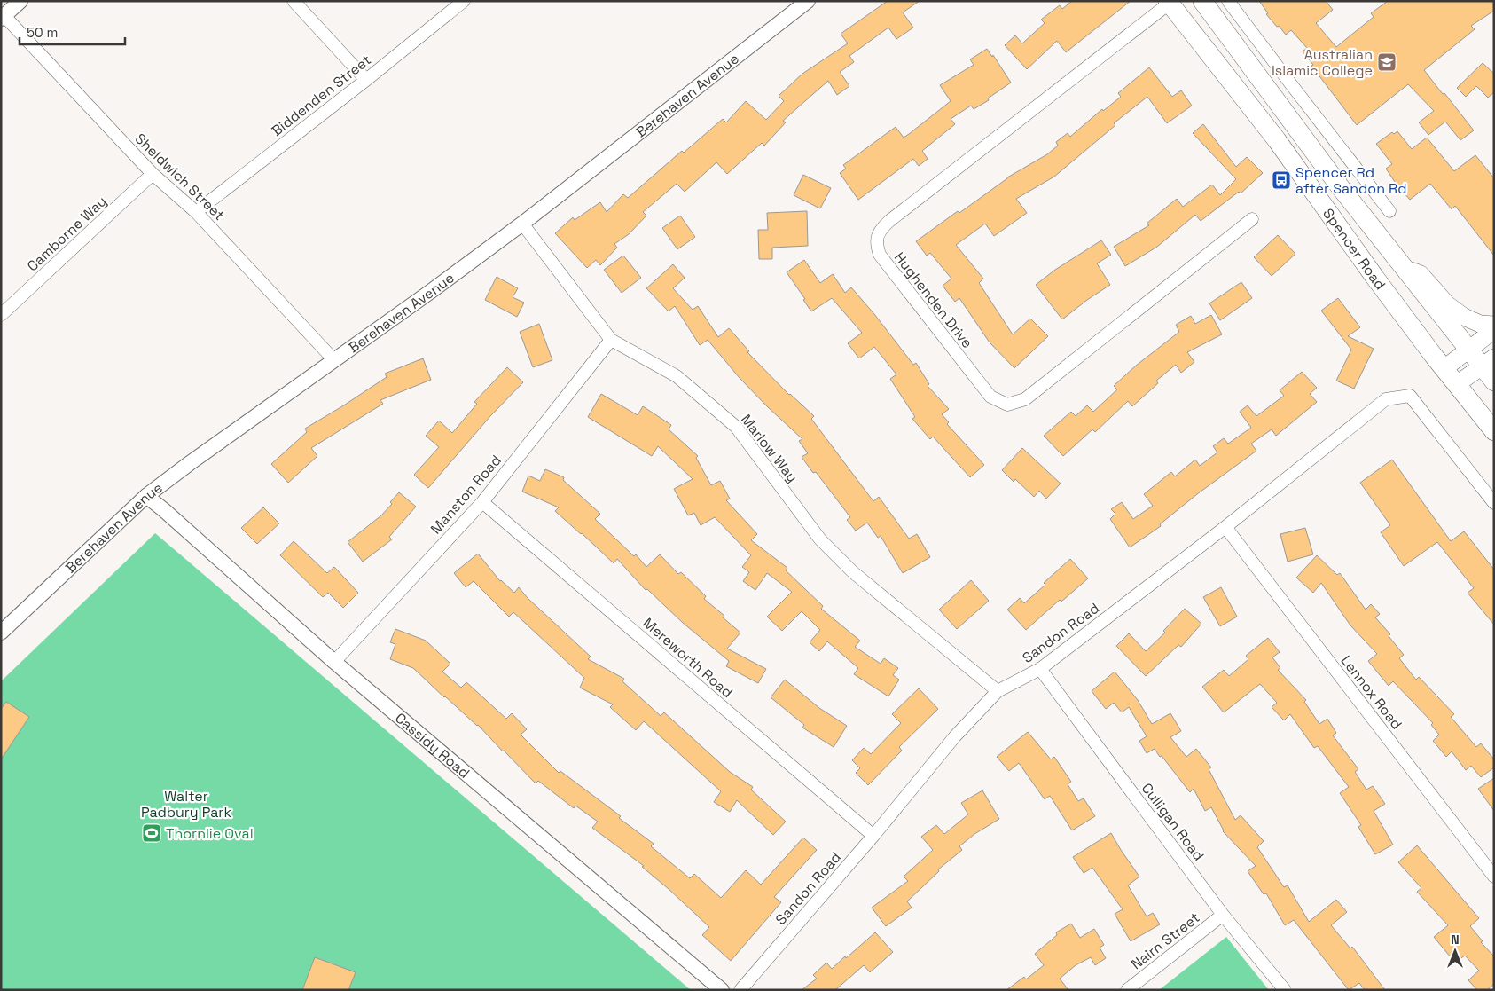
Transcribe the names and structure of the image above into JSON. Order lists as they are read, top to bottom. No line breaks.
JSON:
{"streets":{"main road":["Spencer Road"],"street":["Biddenden Street","Berehaven Avenue","Sheldwich Street","Camborne Way","Hughenden Drive","Marlow Way","Manston Road","Sandon Road","Mereworth Road","Lennox Road","Cassidy Road","Culligan Road","Nairn Street"]},"crossings":[["Biddenden Street","Sheldwich Street"],["Berehaven Avenue","Sheldwich Street"],["Berehaven Avenue","Marlow Way"],["Berehaven Avenue","Cassidy Road"],["Sheldwich Street","Camborne Way"],["Spencer Road","Hughenden Drive"],["Marlow Way","Manston Road"],["Marlow Way","Sandon Road"],["Manston Road","Mereworth Road"],["Manston Road","Cassidy Road"],["Sandon Road","Mereworth Road"],["Sandon Road","Lennox Road"],["Sandon Road","Culligan Road"],["Culligan Road","Nairn Street"]],"parks":["Walter Padbury Park"],"places":{"school or university":["Australian Islamic College"],"bus stop":["Spencer Rd after Sandon Rd"],"sports":["Thornlie Oval"]},"scale_bar":"50 m","north":"top"}
